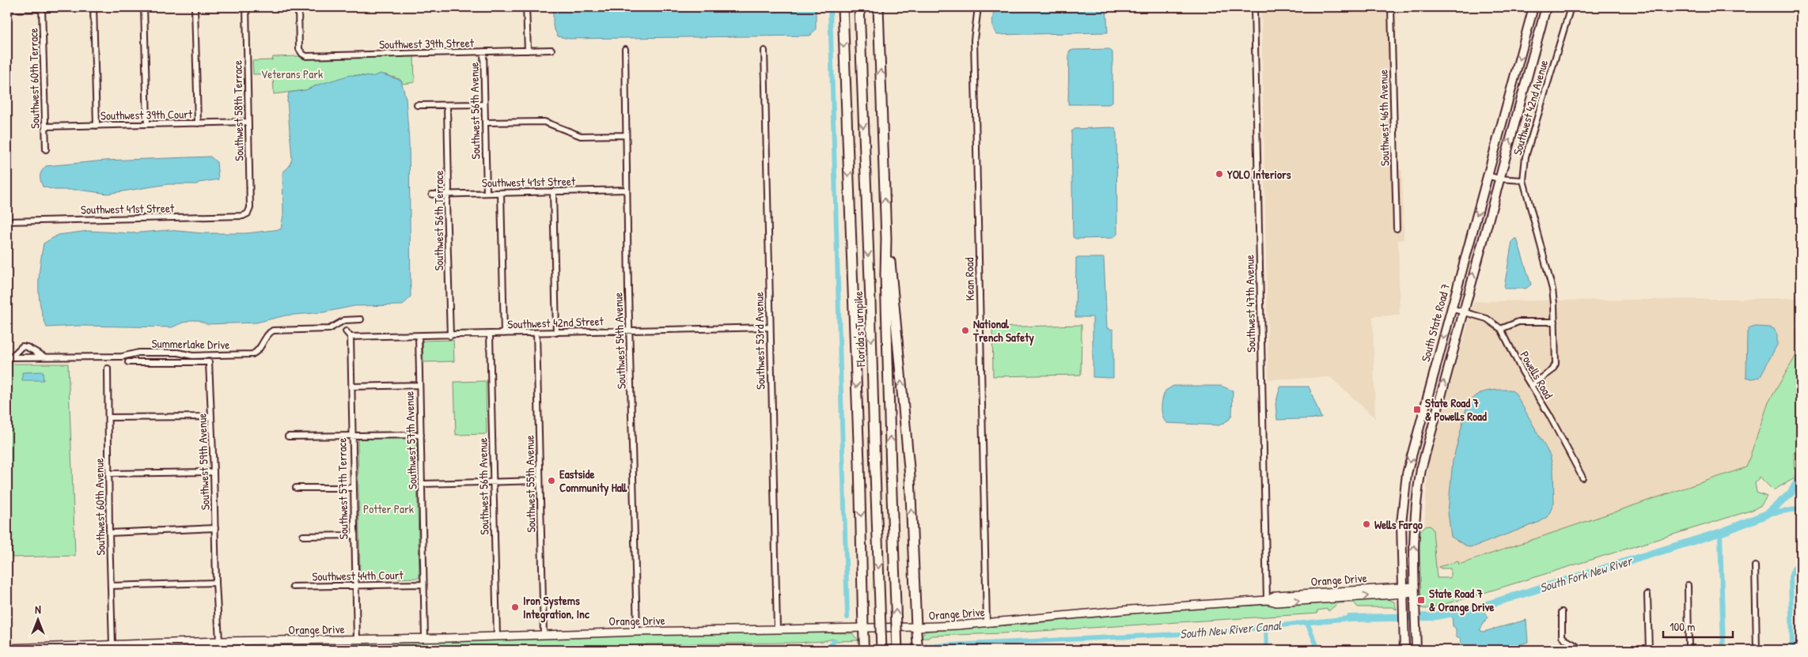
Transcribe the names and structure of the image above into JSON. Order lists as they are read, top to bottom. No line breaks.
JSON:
{"streets":{"highway":["Florida's Turnpike"],"main road":["South State Road 7"],"street":["Southwest 39th Street","Southwest 60th Terrace","Southwest 42nd Avenue","Southwest 58th Terrace","Southwest 56th Avenue","Southwest 39th Court","Southwest 46th Avenue","Southwest 41st Street","Southwest 56th Terrace","Kean Road","Southwest 47th Avenue","Southwest 42nd Street","Southwest 54th Avenue","Southwest 53rd Avenue","Summerlake Drive","Powells Road","Southwest 57th Avenue","Southwest 59th Avenue","Southwest 55th Avenue","Southwest 57th Terrace","Southwest 60th Avenue","Southwest 44th Court","Orange Drive"]},"crossings":[["Southwest 39th Street","Southwest 56th Avenue"],["Southwest 60th Terrace","Southwest 39th Court"],["Southwest 58th Terrace","Southwest 39th Court"],["Southwest 58th Terrace","Southwest 41st Street"],["Southwest 56th Avenue","Southwest 41st Street"],["Southwest 56th Avenue","Southwest 42nd Street"],["Southwest 56th Avenue","Orange Drive"],["Southwest 41st Street","Southwest 56th Terrace"],["Southwest 41st Street","Southwest 54th Avenue"],["Southwest 56th Terrace","Southwest 42nd Street"],["Kean Road","Orange Drive"],["Southwest 47th Avenue","Orange Drive"],["Southwest 42nd Street","Southwest 54th Avenue"],["Southwest 42nd Street","Southwest 53rd Avenue"],["Southwest 42nd Street","Southwest 57th Avenue"],["Southwest 42nd Street","Southwest 55th Avenue"],["Southwest 42nd Street","Southwest 57th Terrace"],["South State Road 7","Orange Drive"],["Southwest 54th Avenue","Orange Drive"],["Southwest 53rd Avenue","Orange Drive"],["Southwest 57th Avenue","Southwest 44th Court"],["Southwest 57th Avenue","Orange Drive"],["Southwest 59th Avenue","Orange Drive"],["Southwest 55th Avenue","Orange Drive"],["Southwest 57th Terrace","Southwest 44th Court"],["Southwest 57th Terrace","Orange Drive"],["Southwest 60th Avenue","Orange Drive"]],"water":["South Fork New River","South New River Canal"],"parks":["Veterans Park","Potter Park"],"places":{"other":["YOLO Interiors","National Trench Safety","Eastside Community Hall","Wells Fargo","Iron Systems Integration, Inc"],"transit":["State Road 7 & Powells Road","State Road 7 & Orange Drive"]},"scale_bar":"100 m","north":"top"}
